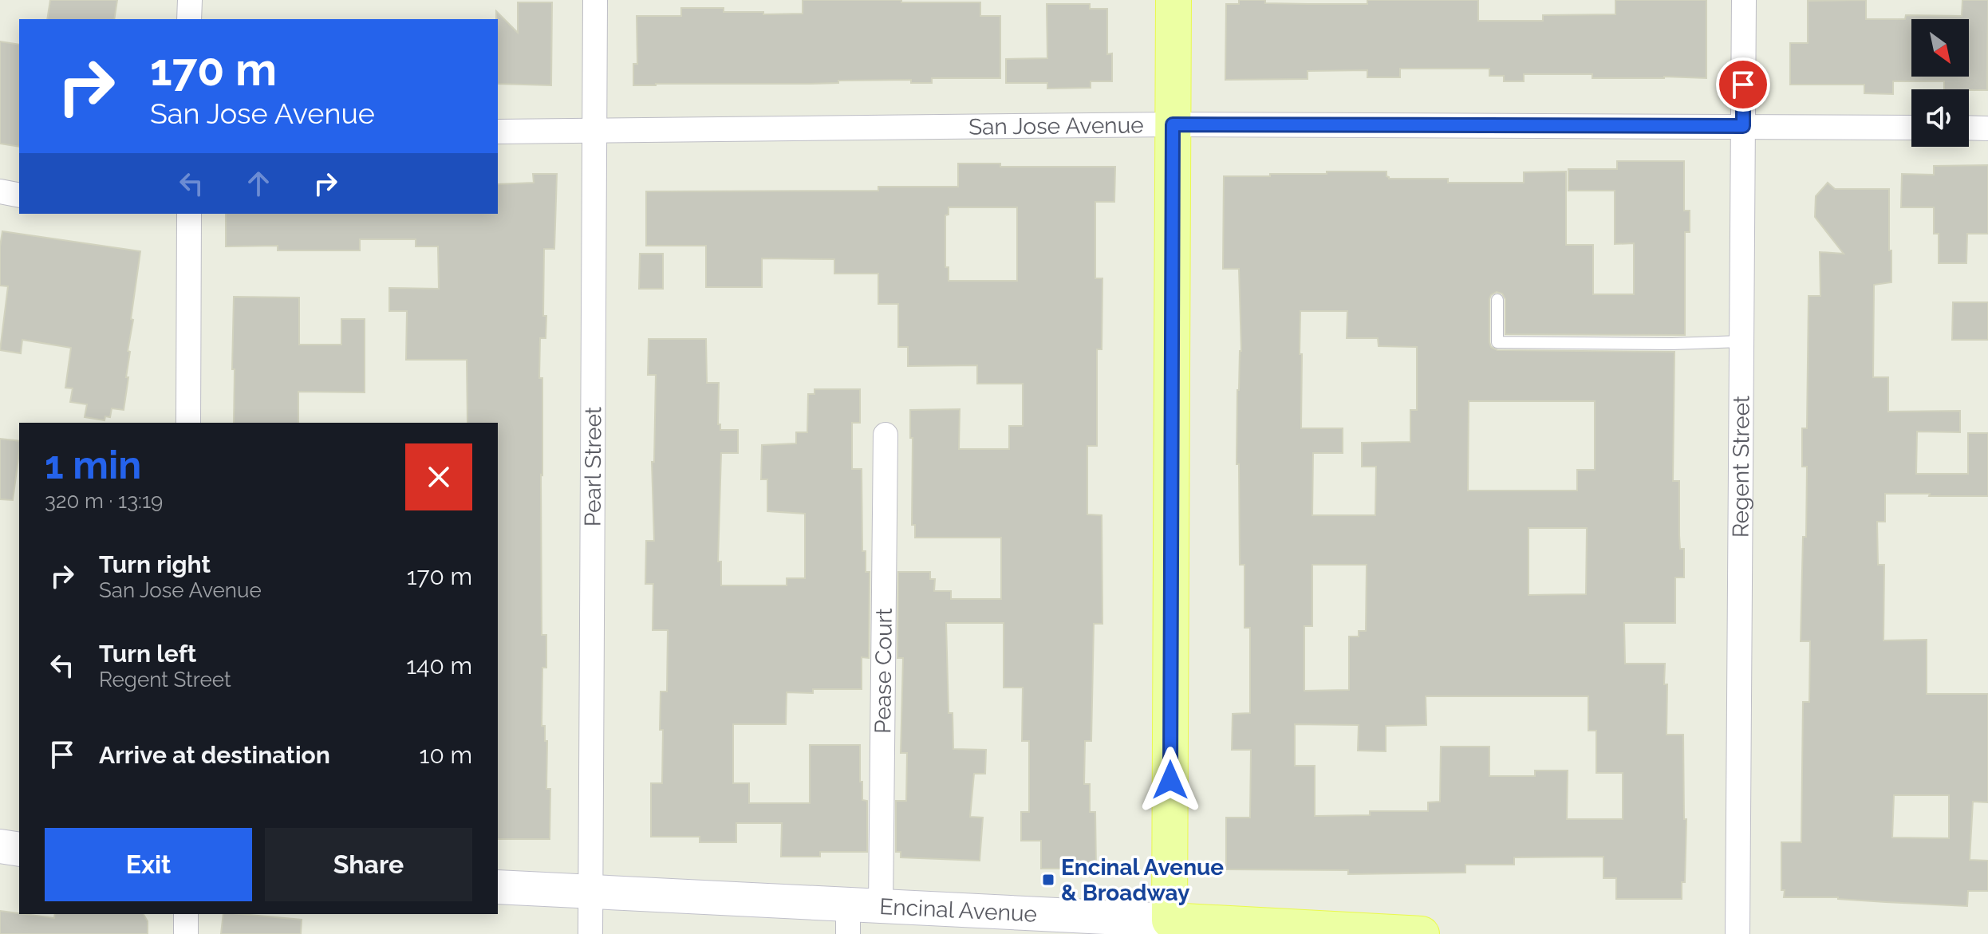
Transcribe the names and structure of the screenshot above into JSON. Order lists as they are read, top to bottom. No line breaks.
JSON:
{"streets":{"main road":["Encinal Avenue"],"street":["San Jose Avenue","Regent Street","Pearl Street","Pease Court"]},"crossings":[["San Jose Avenue","Regent Street"],["San Jose Avenue","Pearl Street"],["Pearl Street","Encinal Avenue"],["Pease Court","Encinal Avenue"]],"places":{"transit":["Encinal Avenue & Broadway"]},"north":"bottom right","page":{"turn":["170 m","San Jose Avenue"],"heading":["1 min","320 m · 13:19"],"list":[{"name":"Turn right","note":"San Jose Avenue","value":"170 m"},{"name":"Turn left","note":"Regent Street","value":"140 m"},{"name":"Arrive at destination","value":"10 m"}],"buttons":["Exit","Share"]}}
